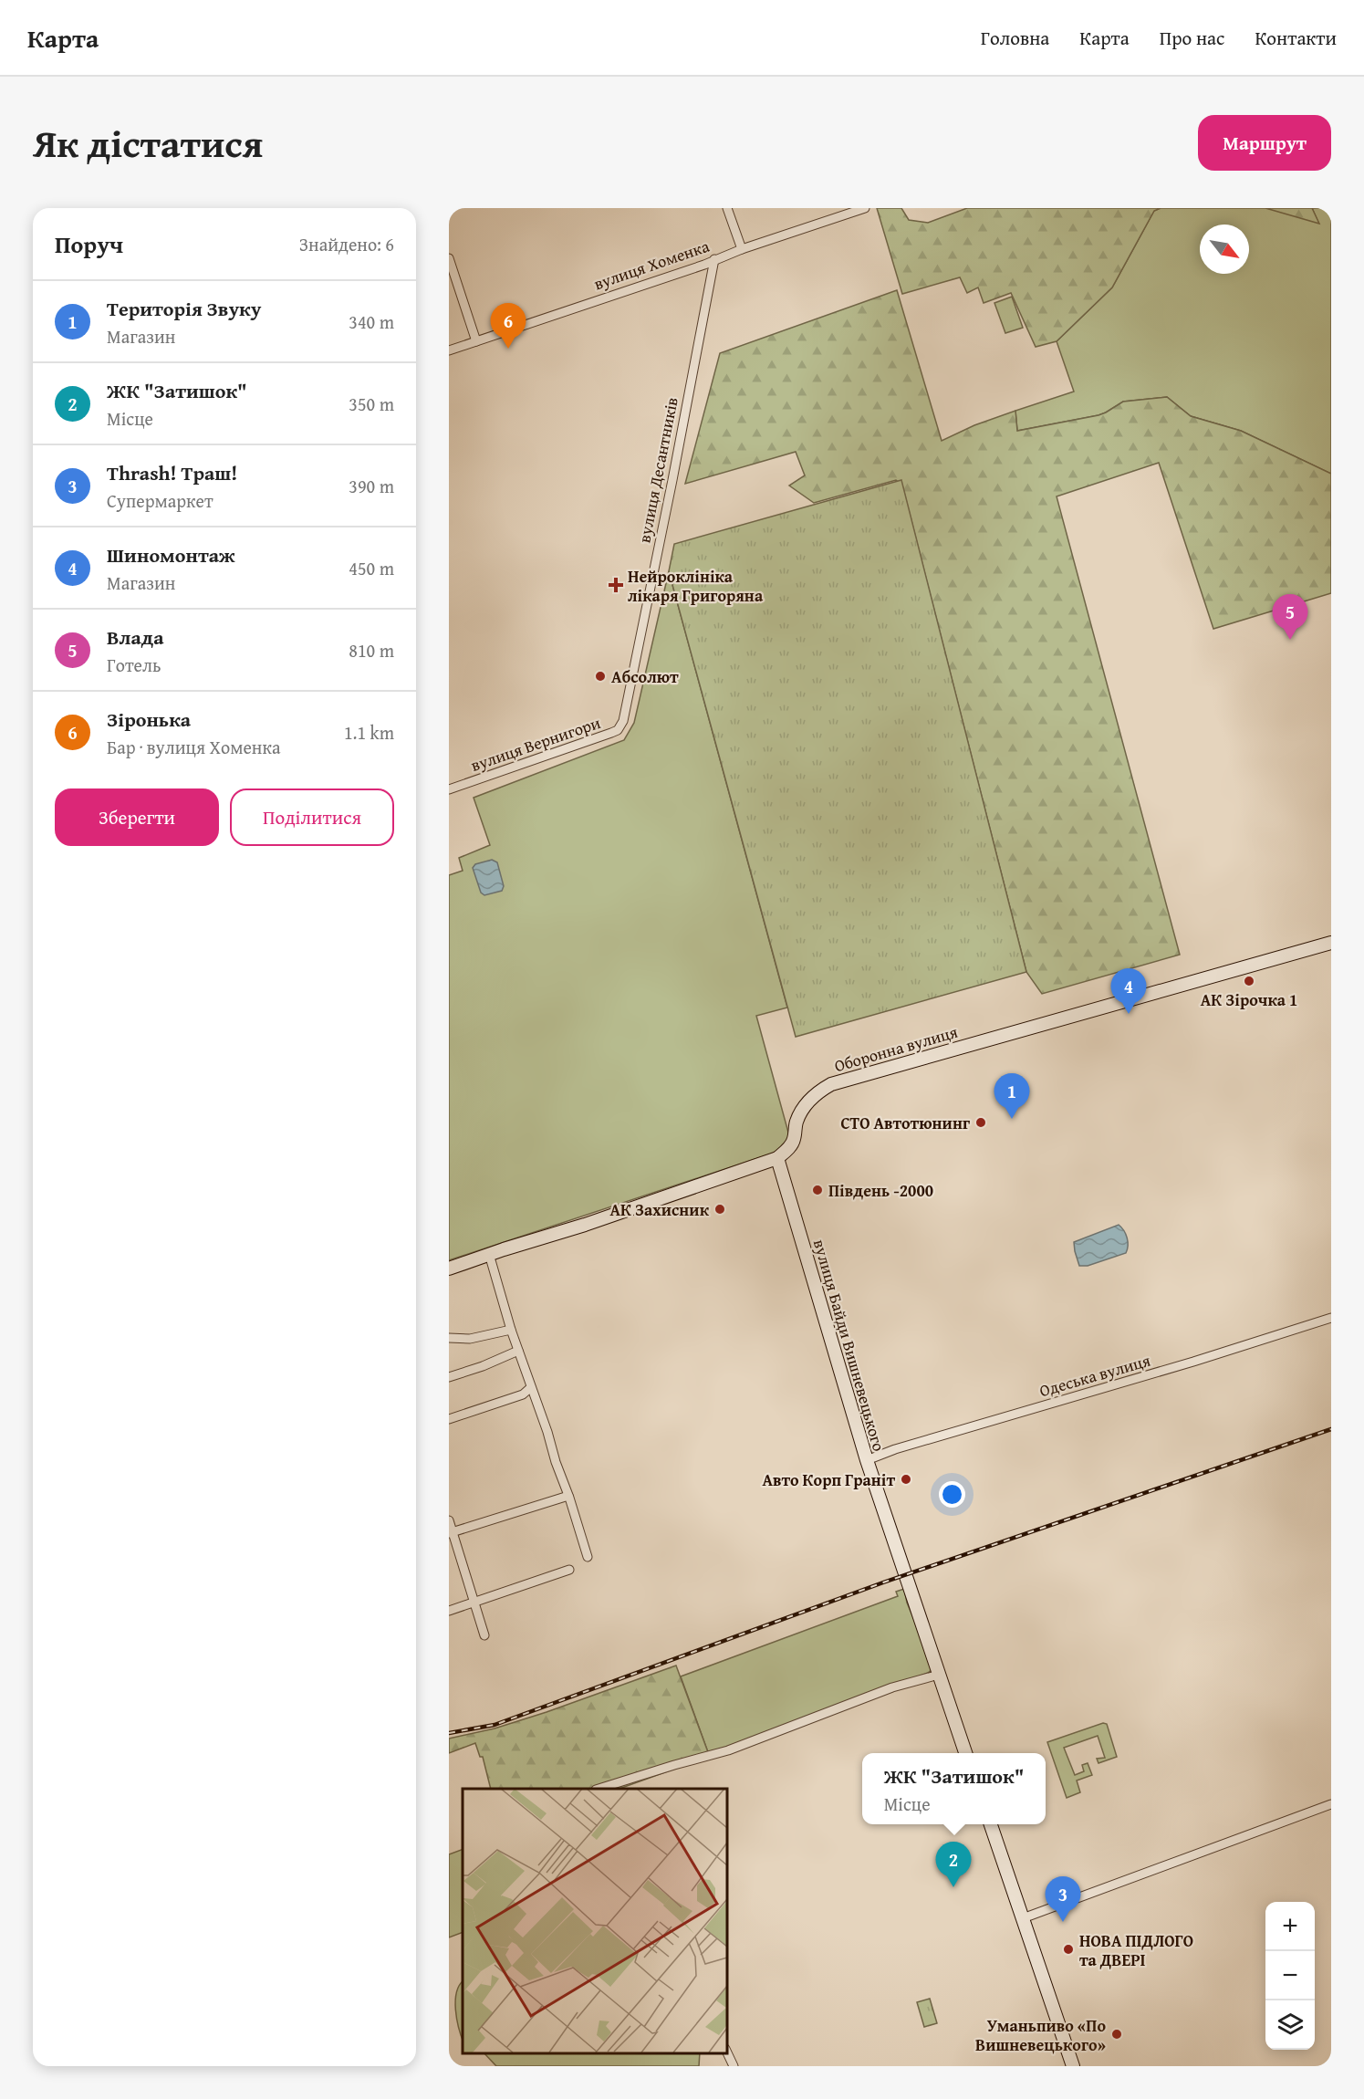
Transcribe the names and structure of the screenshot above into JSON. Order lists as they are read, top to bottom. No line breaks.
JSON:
{"streets":{"street":["вулиця Хоменка","вулиця Десантників","вулиця Вернигори","Оборонна вулиця","вулиця Байди Вишневецького","Одеська вулиця"]},"crossings":[["вулиця Хоменка","вулиця Десантників"],["вулиця Десантників","вулиця Вернигори"],["Оборонна вулиця","вулиця Байди Вишневецького"],["вулиця Байди Вишневецького","Одеська вулиця"]],"places":{"health":["Нейроклініка лікаря Григоряна"],"other":["Абсолют","АК Зірочка 1","СТО Автотюнинг","Південь -2000","АК Захисник","Авто Корп Граніт","НОВА ПІДЛОГО та ДВЕРІ","Уманьпиво «По Вишневецького»"]},"north":"bottom right","page":{"header":"Карта","nav":["Головна","Карта","Про нас","Контакти"],"title":"Як дістатися","buttons":["Маршрут",["Зберегти","Поділитися"]],"heading":["Поруч","Знайдено: 6"],"list":[{"mark":"1","name":"Територія Звуку","note":"Магазин","value":"340 m"},{"mark":"2","name":"ЖК \"Затишок\"","note":"Місце","value":"350 m"},{"mark":"3","name":"Thrash! Траш!","note":"Супермаркет","value":"390 m"},{"mark":"4","name":"Шиномонтаж","note":"Магазин","value":"450 m"},{"mark":"5","name":"Влада","note":"Готель","value":"810 m"},{"mark":"6","name":"Зіронька","note":"Бар · вулиця Хоменка","value":"1.1 km"}],"pins":["6","5","4","1","2","3"],"popup":["ЖК \"Затишок\"","Місце"],"map_buttons":["+","−"]}}
